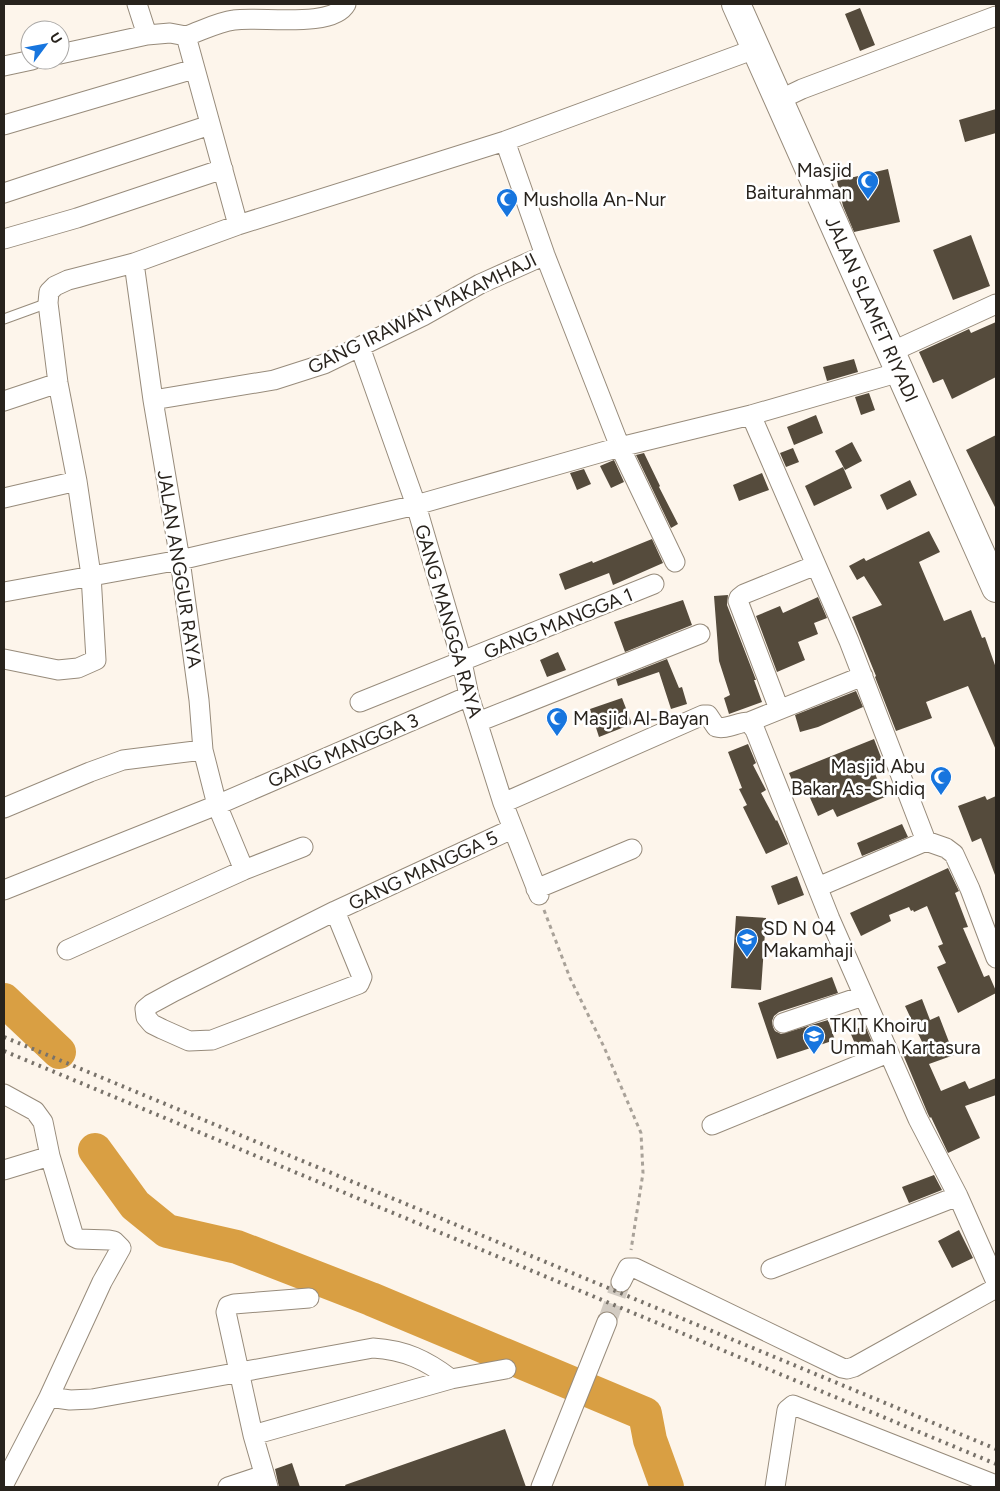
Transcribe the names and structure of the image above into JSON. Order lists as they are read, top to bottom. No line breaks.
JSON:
{"streets":{"main road":["JALAN SLAMET RIYADI"],"street":["GANG IRAWAN MAKAMHAJI","JALAN ANGGUR RAYA","GANG MANGGA RAYA","GANG MANGGA 1","GANG MANGGA 3","GANG MANGGA 5"]},"crossings":[["GANG IRAWAN MAKAMHAJI","JALAN ANGGUR RAYA"],["GANG IRAWAN MAKAMHAJI","GANG MANGGA RAYA"],["JALAN ANGGUR RAYA","GANG MANGGA 3"],["GANG MANGGA RAYA","GANG MANGGA 1"],["GANG MANGGA RAYA","GANG MANGGA 3"],["GANG MANGGA RAYA","GANG MANGGA 5"]],"places":{"mosque":["Masjid Baiturahman","Musholla An-Nur","Masjid Al-Bayan","Masjid Abu Bakar As-Shidiq"],"school or university":["SD N 04 Makamhaji","TKIT Khoiru Ummah Kartasura"]},"north":"top right"}
